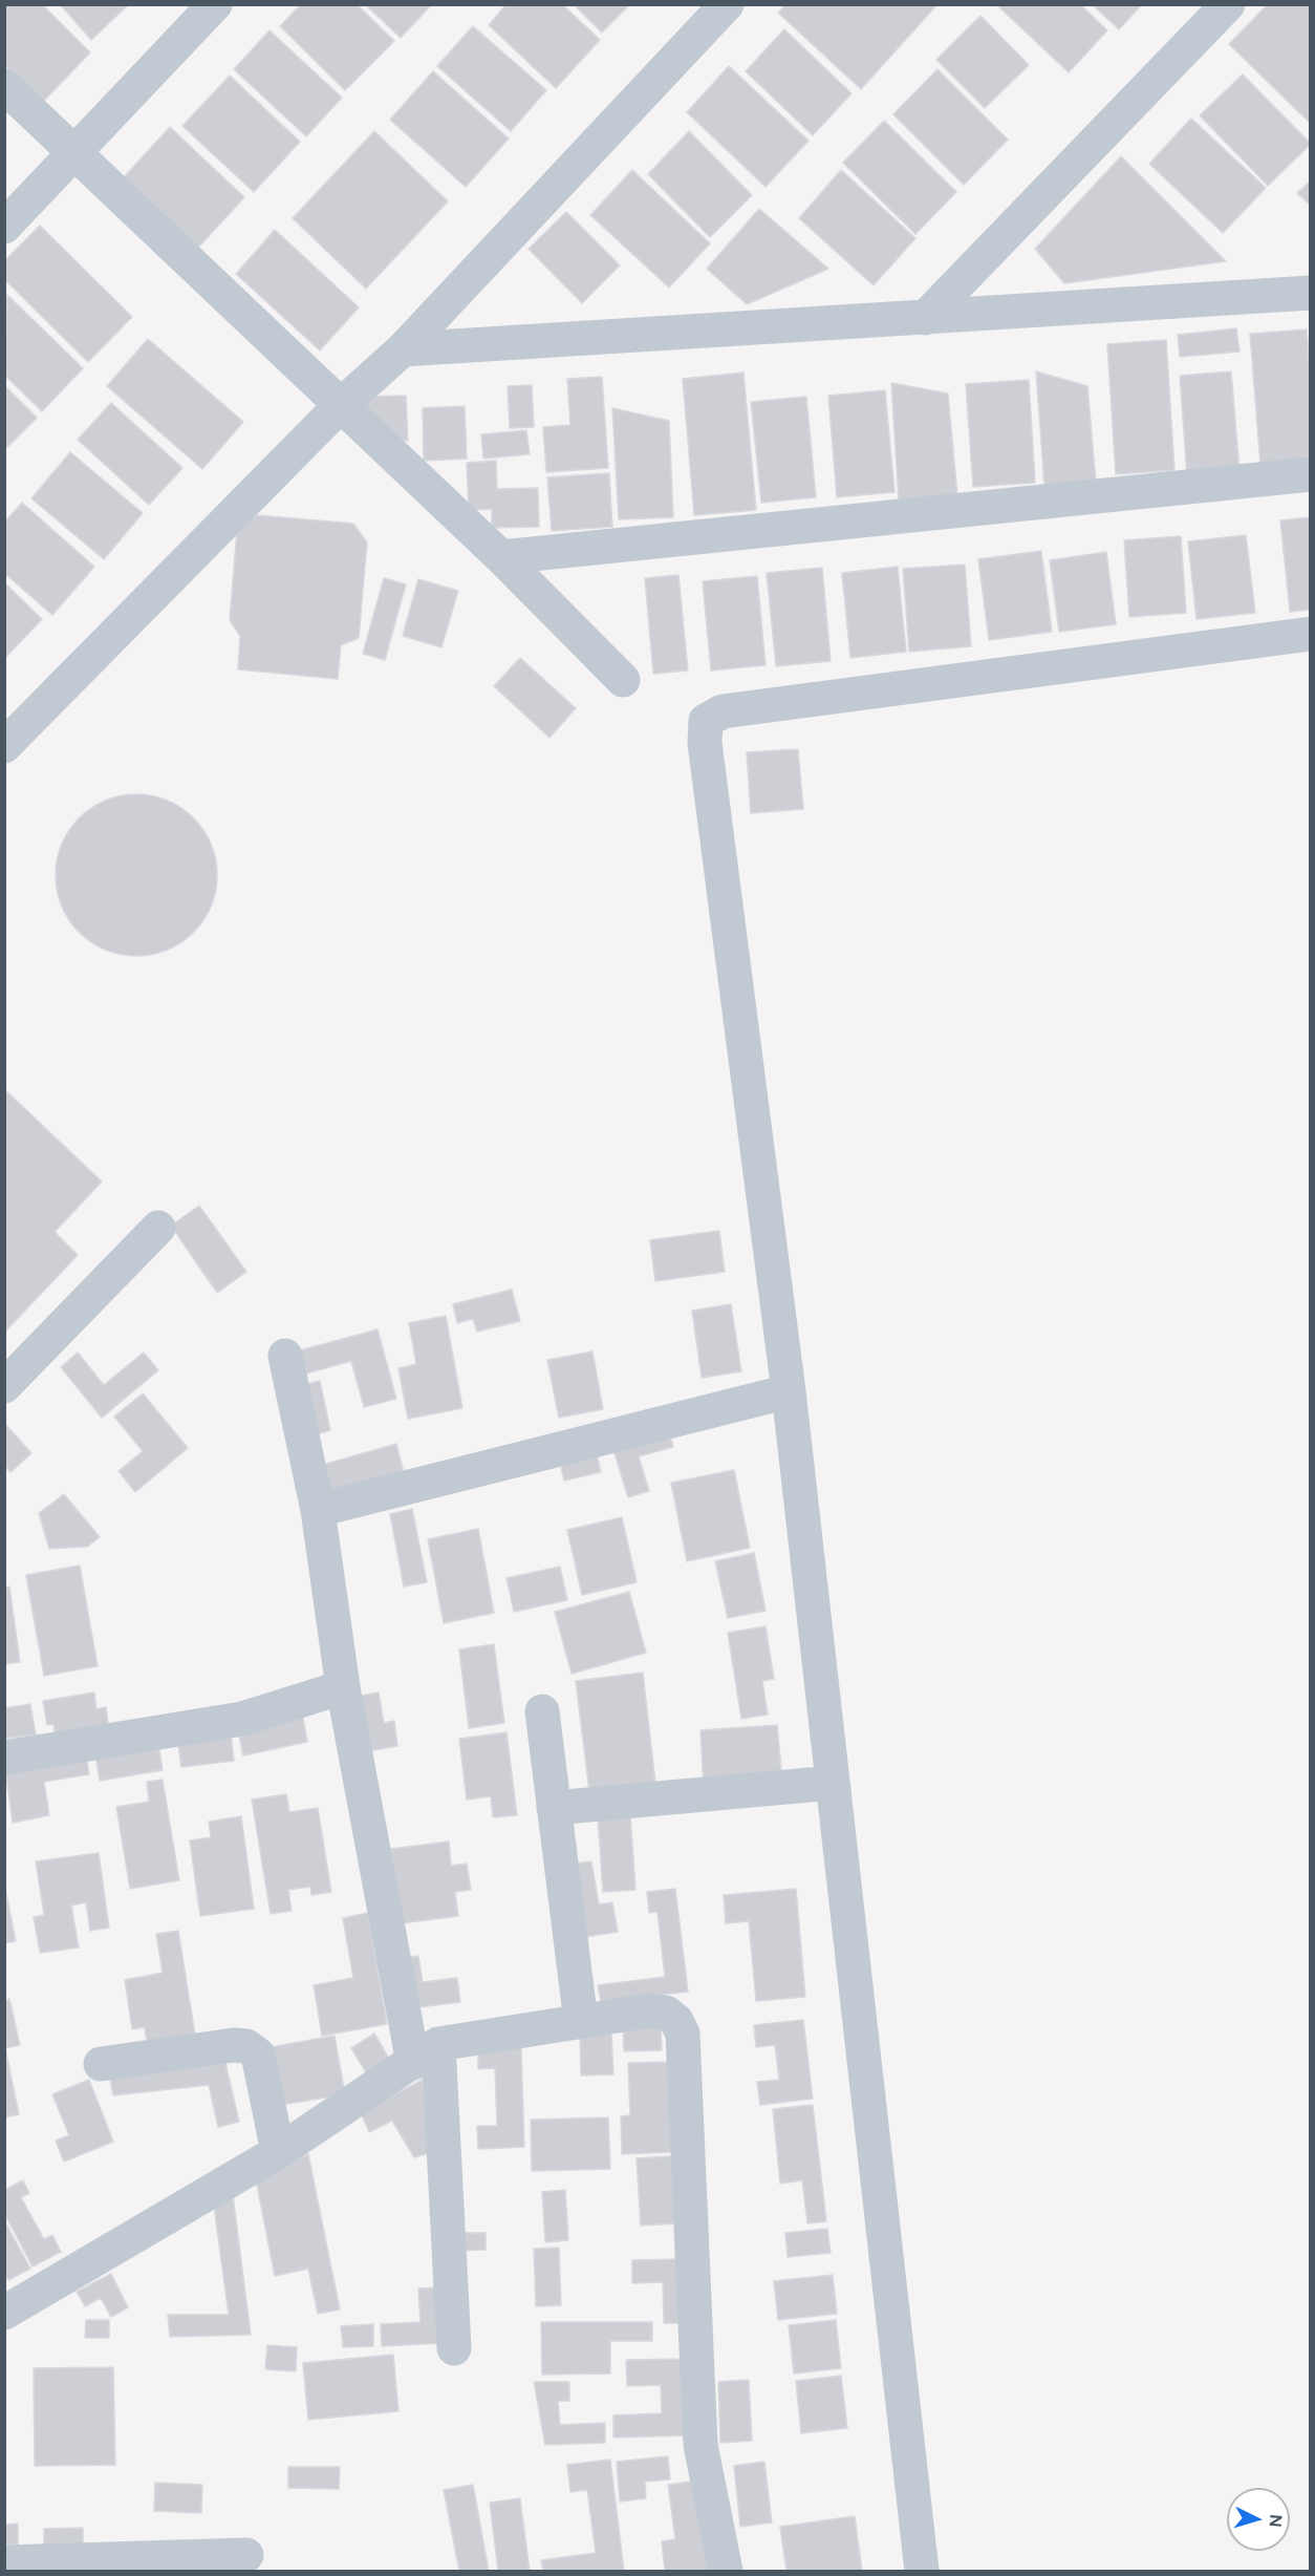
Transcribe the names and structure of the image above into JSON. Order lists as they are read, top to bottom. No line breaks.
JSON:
{"north":"right"}
